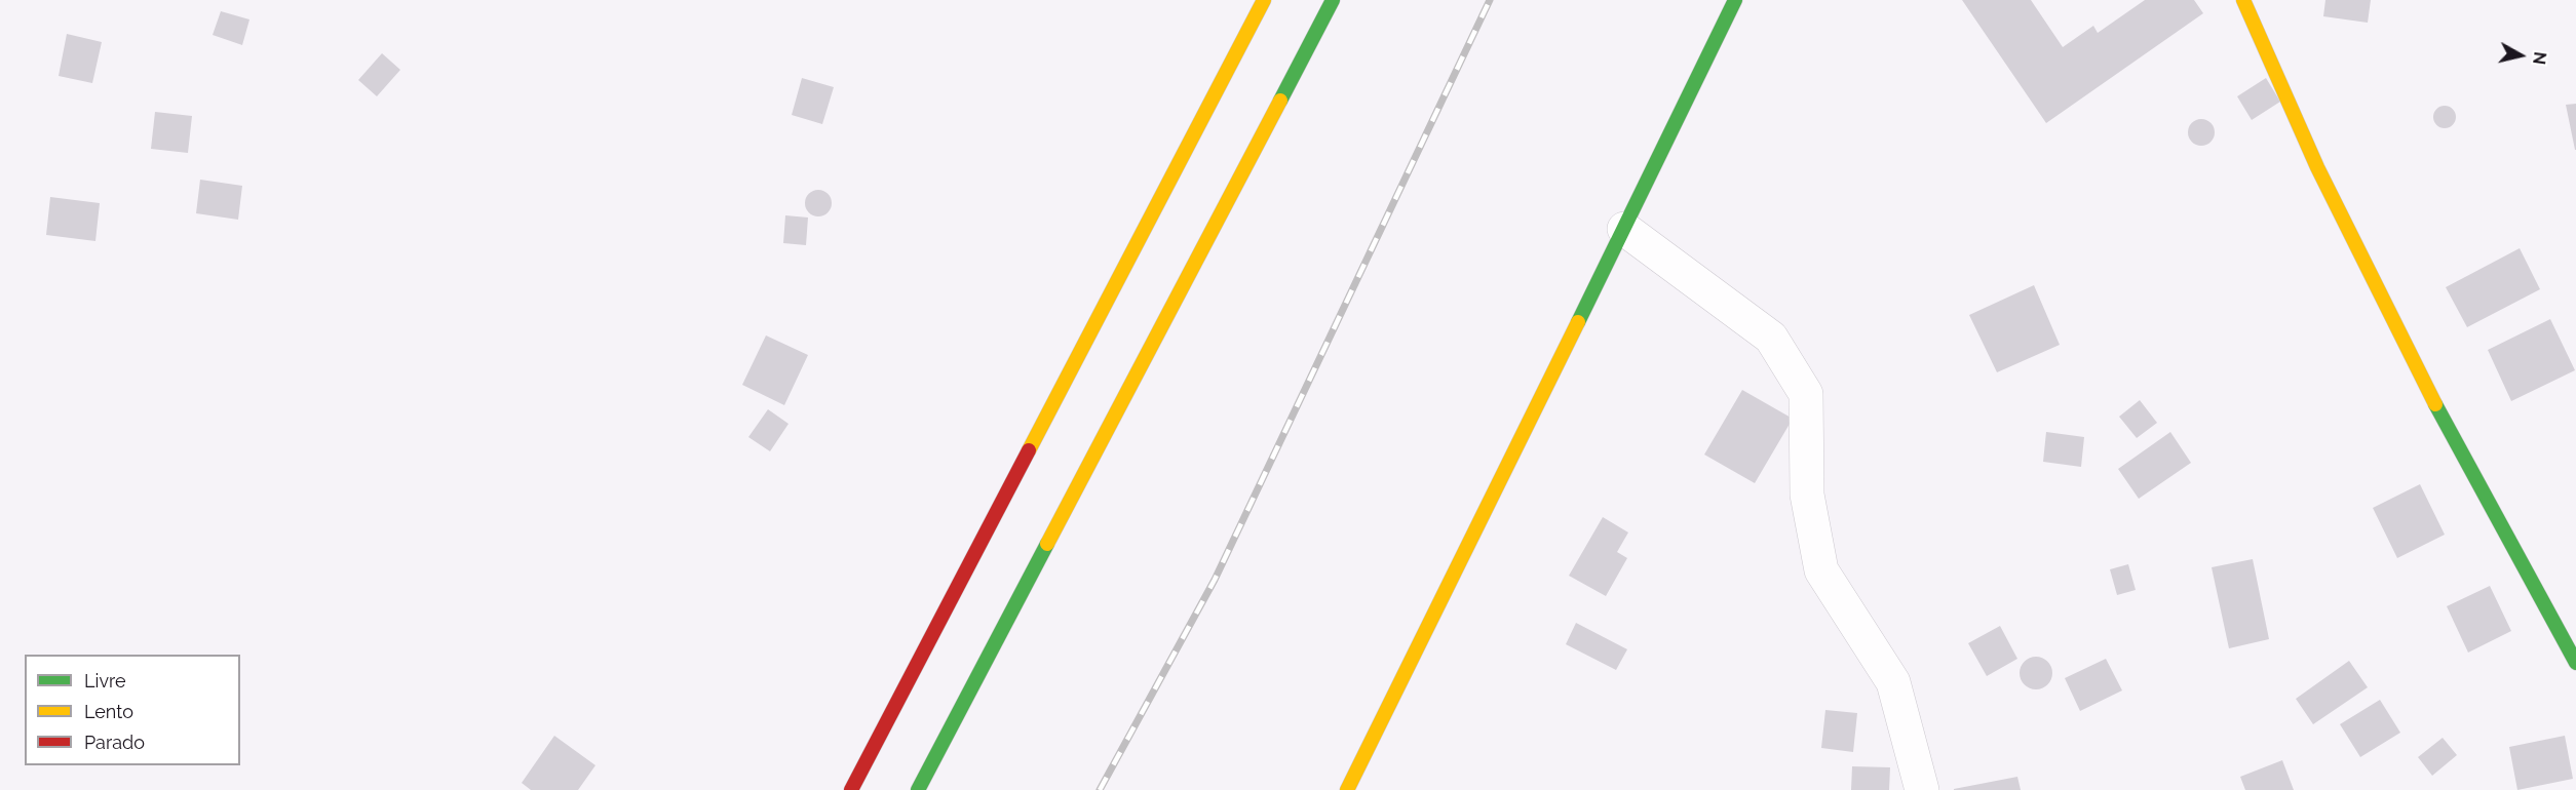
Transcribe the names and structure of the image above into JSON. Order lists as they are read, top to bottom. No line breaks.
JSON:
{"legend":["Livre","Lento","Parado"],"north":"right"}
